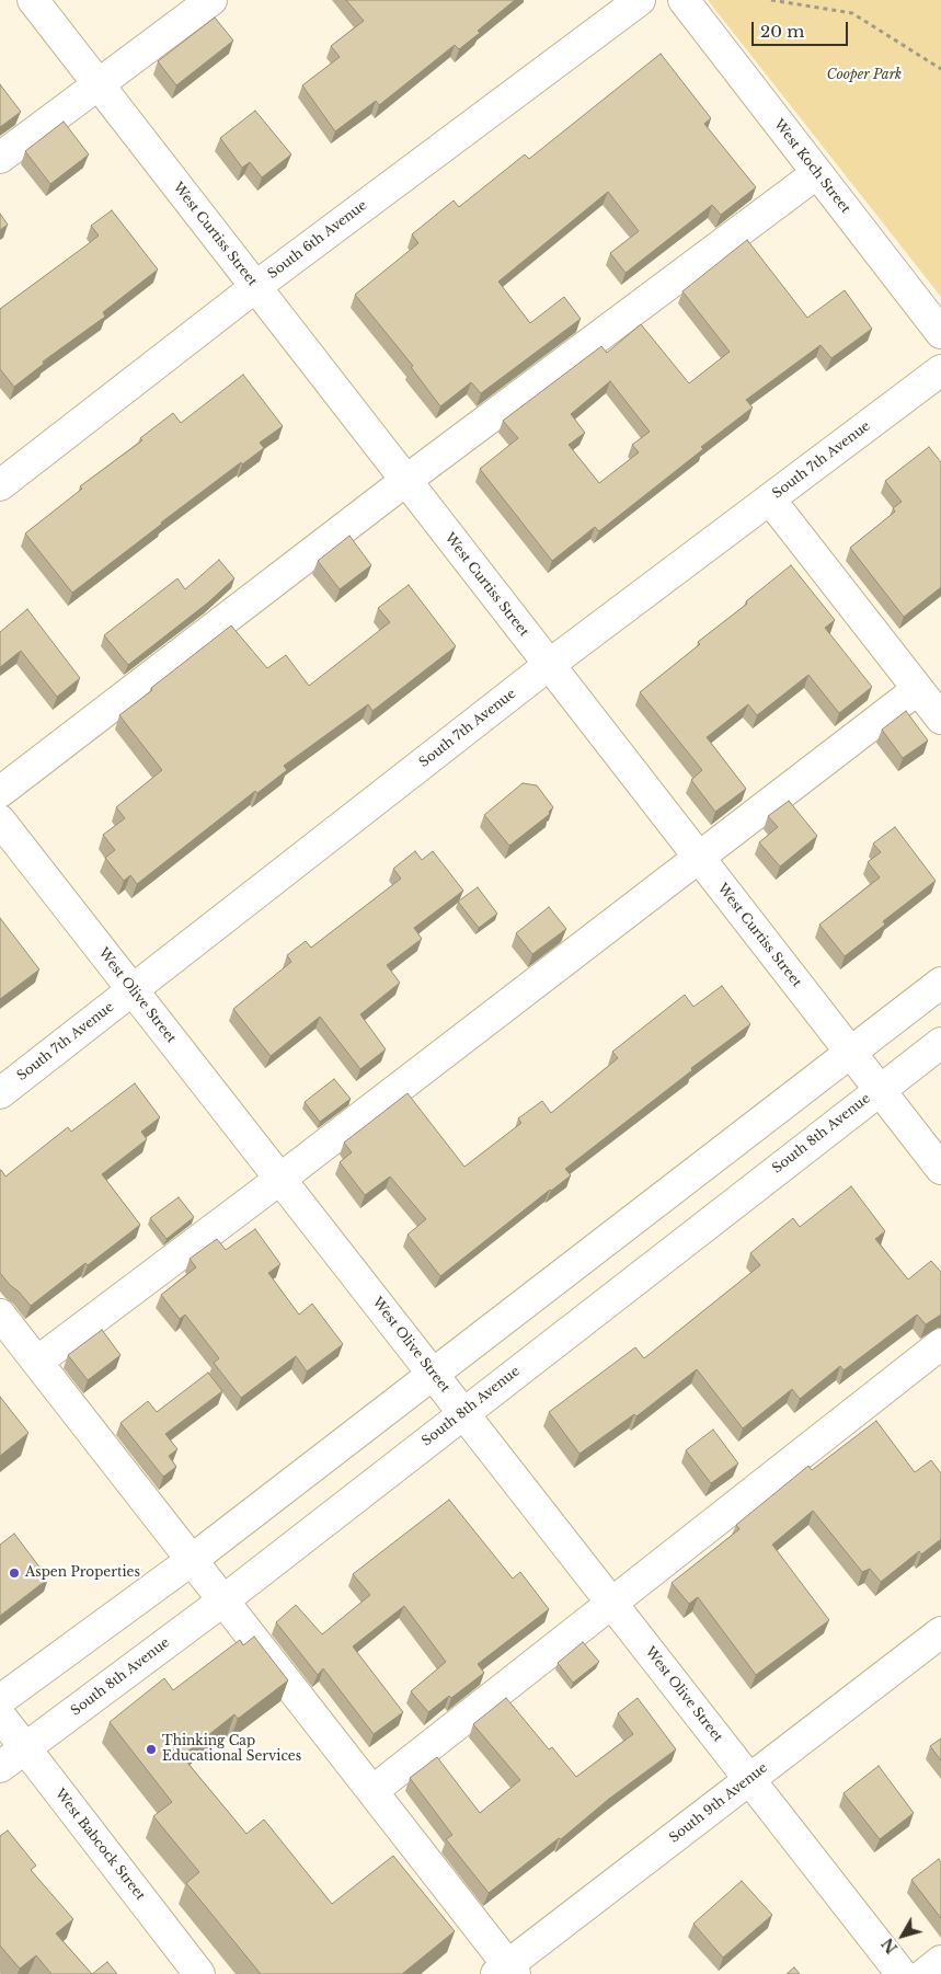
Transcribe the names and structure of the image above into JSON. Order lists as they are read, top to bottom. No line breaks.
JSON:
{"streets":{"street":["West Koch Street","West Curtiss Street","South 6th Avenue","South 7th Avenue","West Olive Street","South 8th Avenue","South 9th Avenue","West Babcock Street"]},"crossings":[["West Curtiss Street","South 6th Avenue"],["West Curtiss Street","South 7th Avenue"],["West Curtiss Street","South 8th Avenue"],["South 7th Avenue","West Olive Street"],["West Olive Street","South 8th Avenue"],["West Olive Street","South 9th Avenue"],["South 8th Avenue","West Babcock Street"]],"parks":["Cooper Park"],"places":["Aspen Properties","Thinking Cap Educational Services"],"scale_bar":"20 m","north":"bottom left"}
